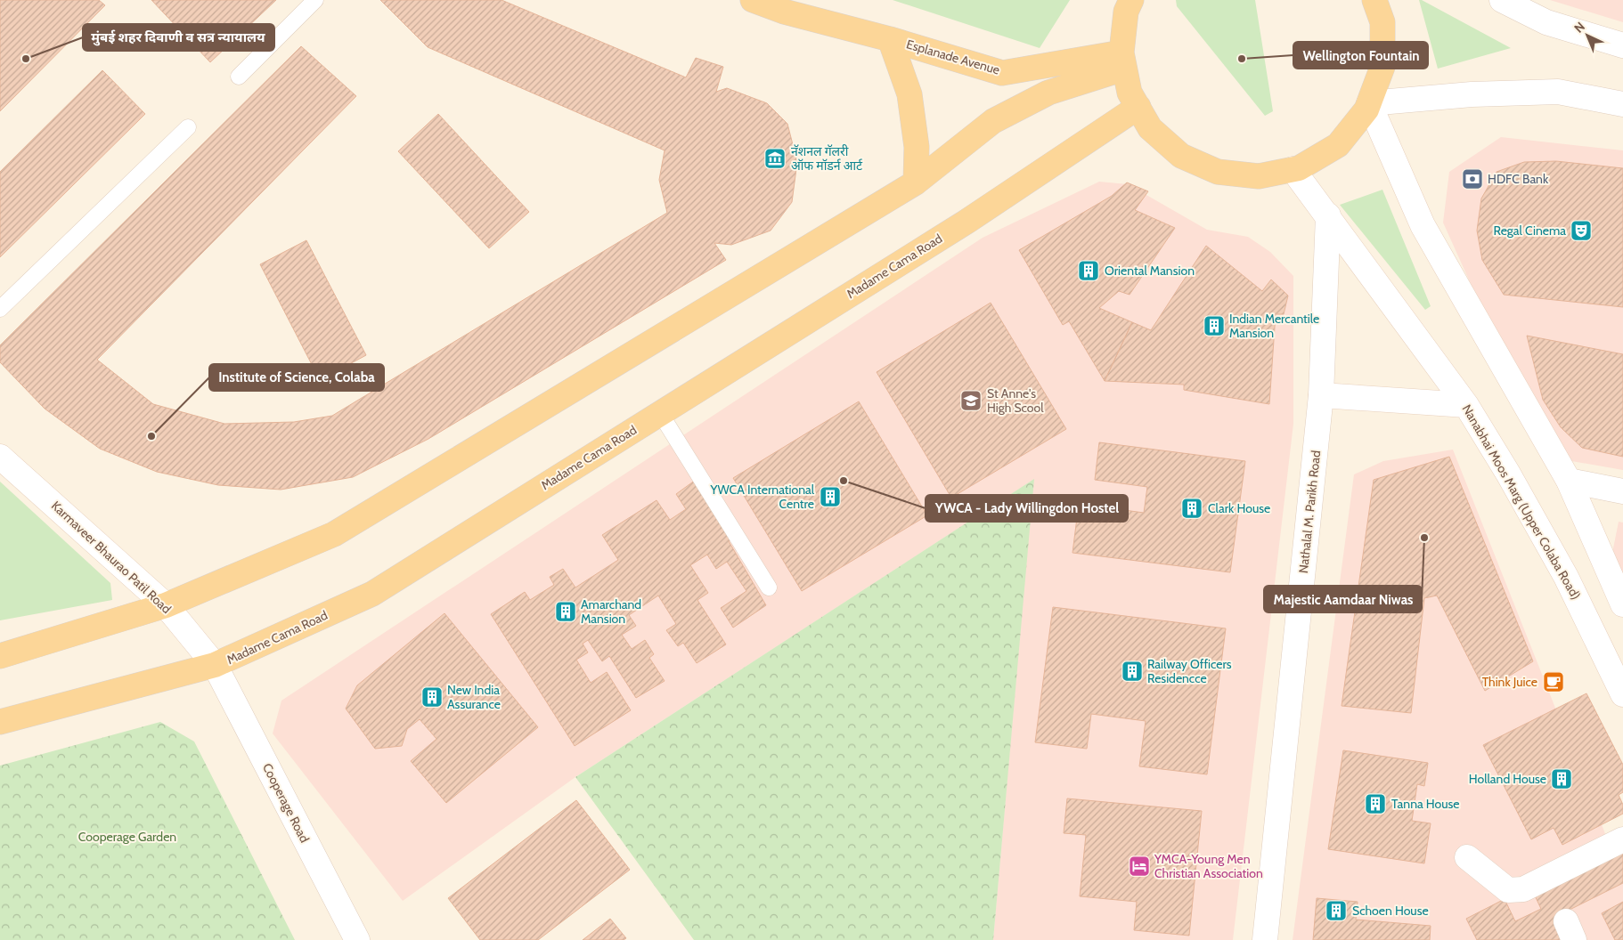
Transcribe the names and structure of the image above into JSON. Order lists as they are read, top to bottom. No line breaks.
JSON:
{"streets":{"main road":["Esplanade Avenue","Madame Cama Road"],"street":["Nanabhai Moos Marg (Upper Colaba Road)","Nathalal M. Parikh Road","Karmaveer Bhaurao Patil Road","Cooperage Road"]},"crossings":[["Madame Cama Road","Karmaveer Bhaurao Patil Road"],["Madame Cama Road","Cooperage Road"],["Nanabhai Moos Marg (Upper Colaba Road)","Nathalal M. Parikh Road"],["Karmaveer Bhaurao Patil Road","Cooperage Road"]],"parks":["Cooperage Garden"],"places":{"other":["मुंबई शहर दिवाणी व सत्र न्यायालय","Wellington Fountain","Institute of Science, Colaba","YWCA - Lady Willingdon Hostel","Majestic Aamdaar Niwas"],"museum":["नॅशनल गॅलरी ऑफ मॉडर्न आर्ट"],"bank":["HDFC Bank"],"theatre":["Regal Cinema"],"building":["Oriental Mansion","Indian Mercantile Mansion","YWCA International Centre","Clark House","Amarchand Mansion","Railway Officers Residencce","New India Assurance","Holland House","Tanna House","Schoen House"],"school or university":["St Anne's High Scool"],"cafe":["Think Juice"],"hotel":["YMCA-Young Men Christian Association"]},"north":"top left"}
